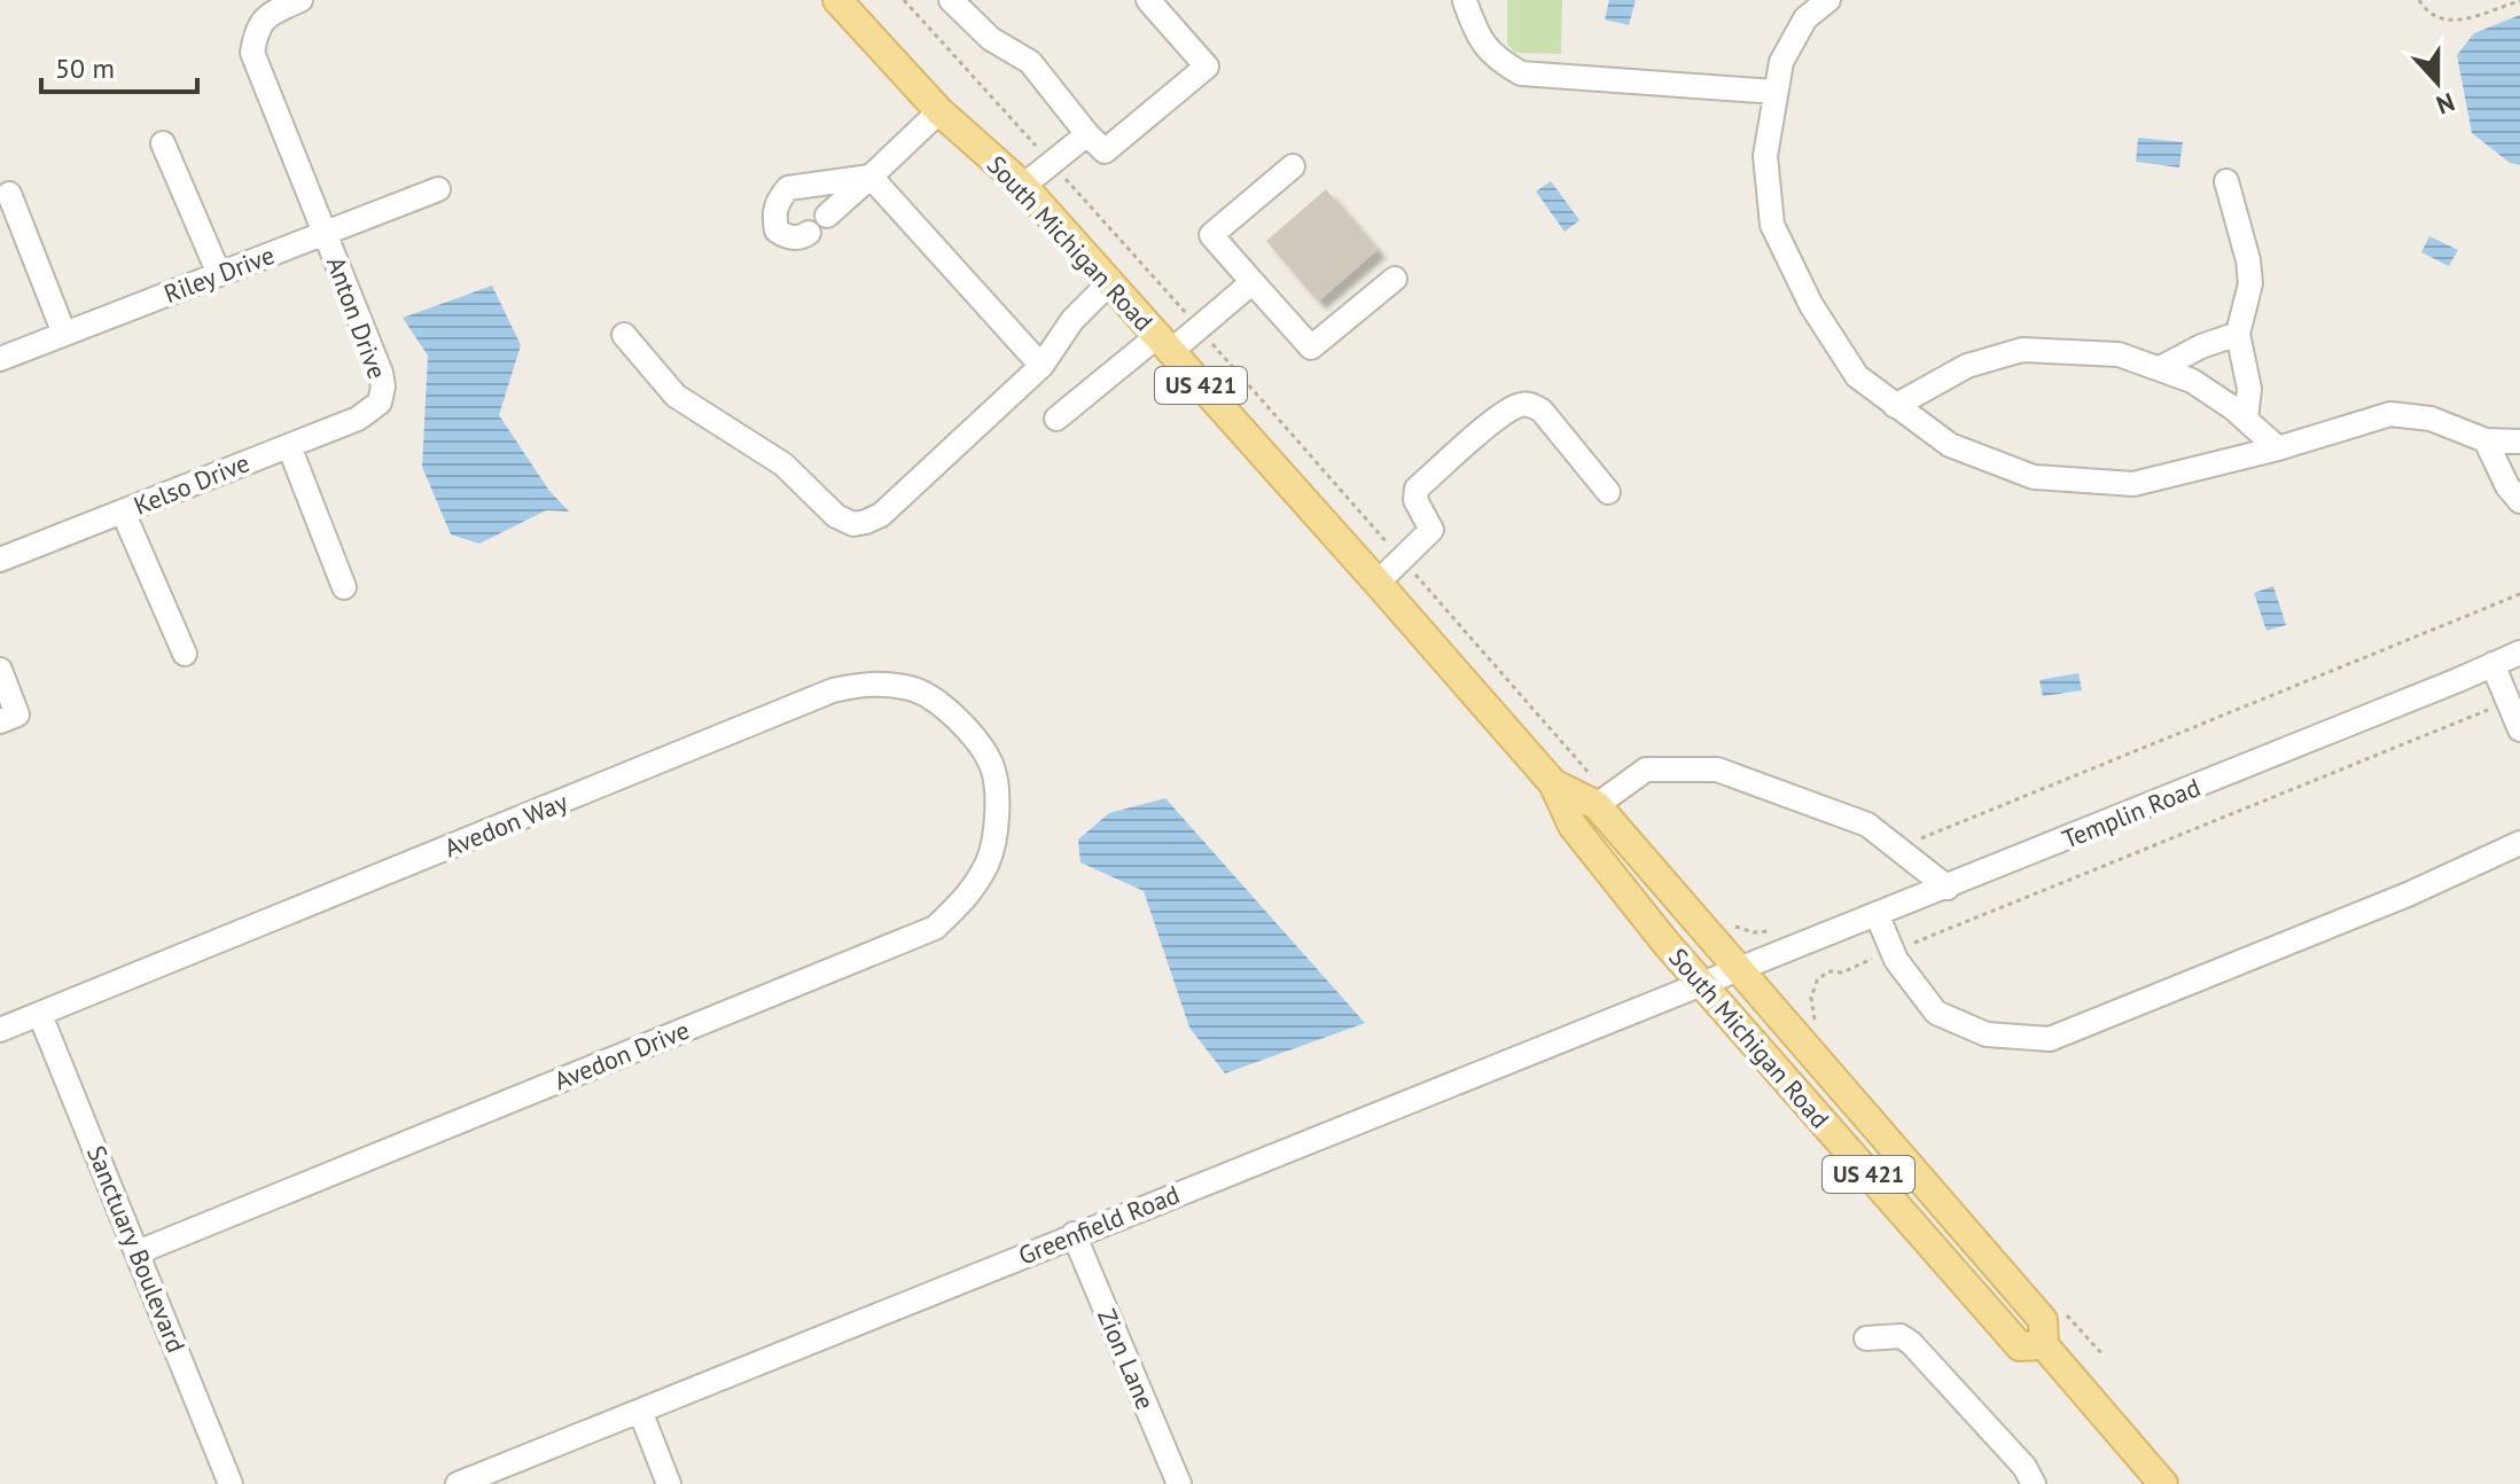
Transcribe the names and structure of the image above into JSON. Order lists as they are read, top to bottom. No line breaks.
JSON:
{"streets":{"main road":["South Michigan Road","US 421"],"street":["Riley Drive","Anton Drive","Kelso Drive","Templin Road","Avedon Way","Avedon Drive","Greenfield Road","Sanctuary Boulevard","Zion Lane"]},"crossings":[["South Michigan Road","Templin Road"],["South Michigan Road","Greenfield Road"],["Riley Drive","Anton Drive"],["Anton Drive","Kelso Drive"],["Templin Road","Greenfield Road"],["Avedon Way","Avedon Drive"],["Avedon Way","Sanctuary Boulevard"],["Avedon Drive","Sanctuary Boulevard"],["Greenfield Road","Zion Lane"]],"scale_bar":"50 m","north":"bottom"}
